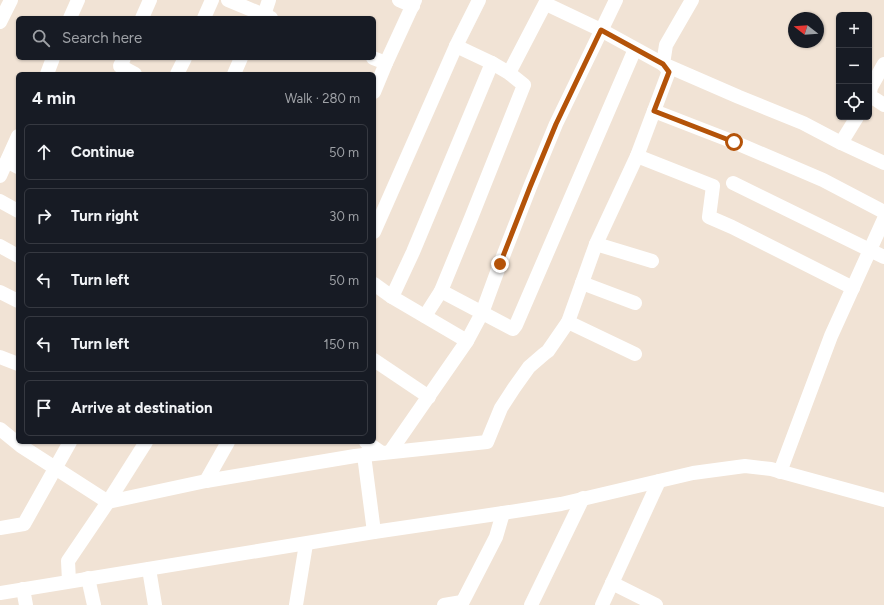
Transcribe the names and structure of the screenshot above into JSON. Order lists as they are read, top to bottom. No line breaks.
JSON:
{"north":"left","page":{"map_buttons":["+","−"],"search":"Search here","heading":["4 min","Walk · 280 m"],"list":[["Continue","50 m"],["Turn right","30 m"],["Turn left","50 m"],["Turn left","150 m"],"Arrive at destination"]}}
